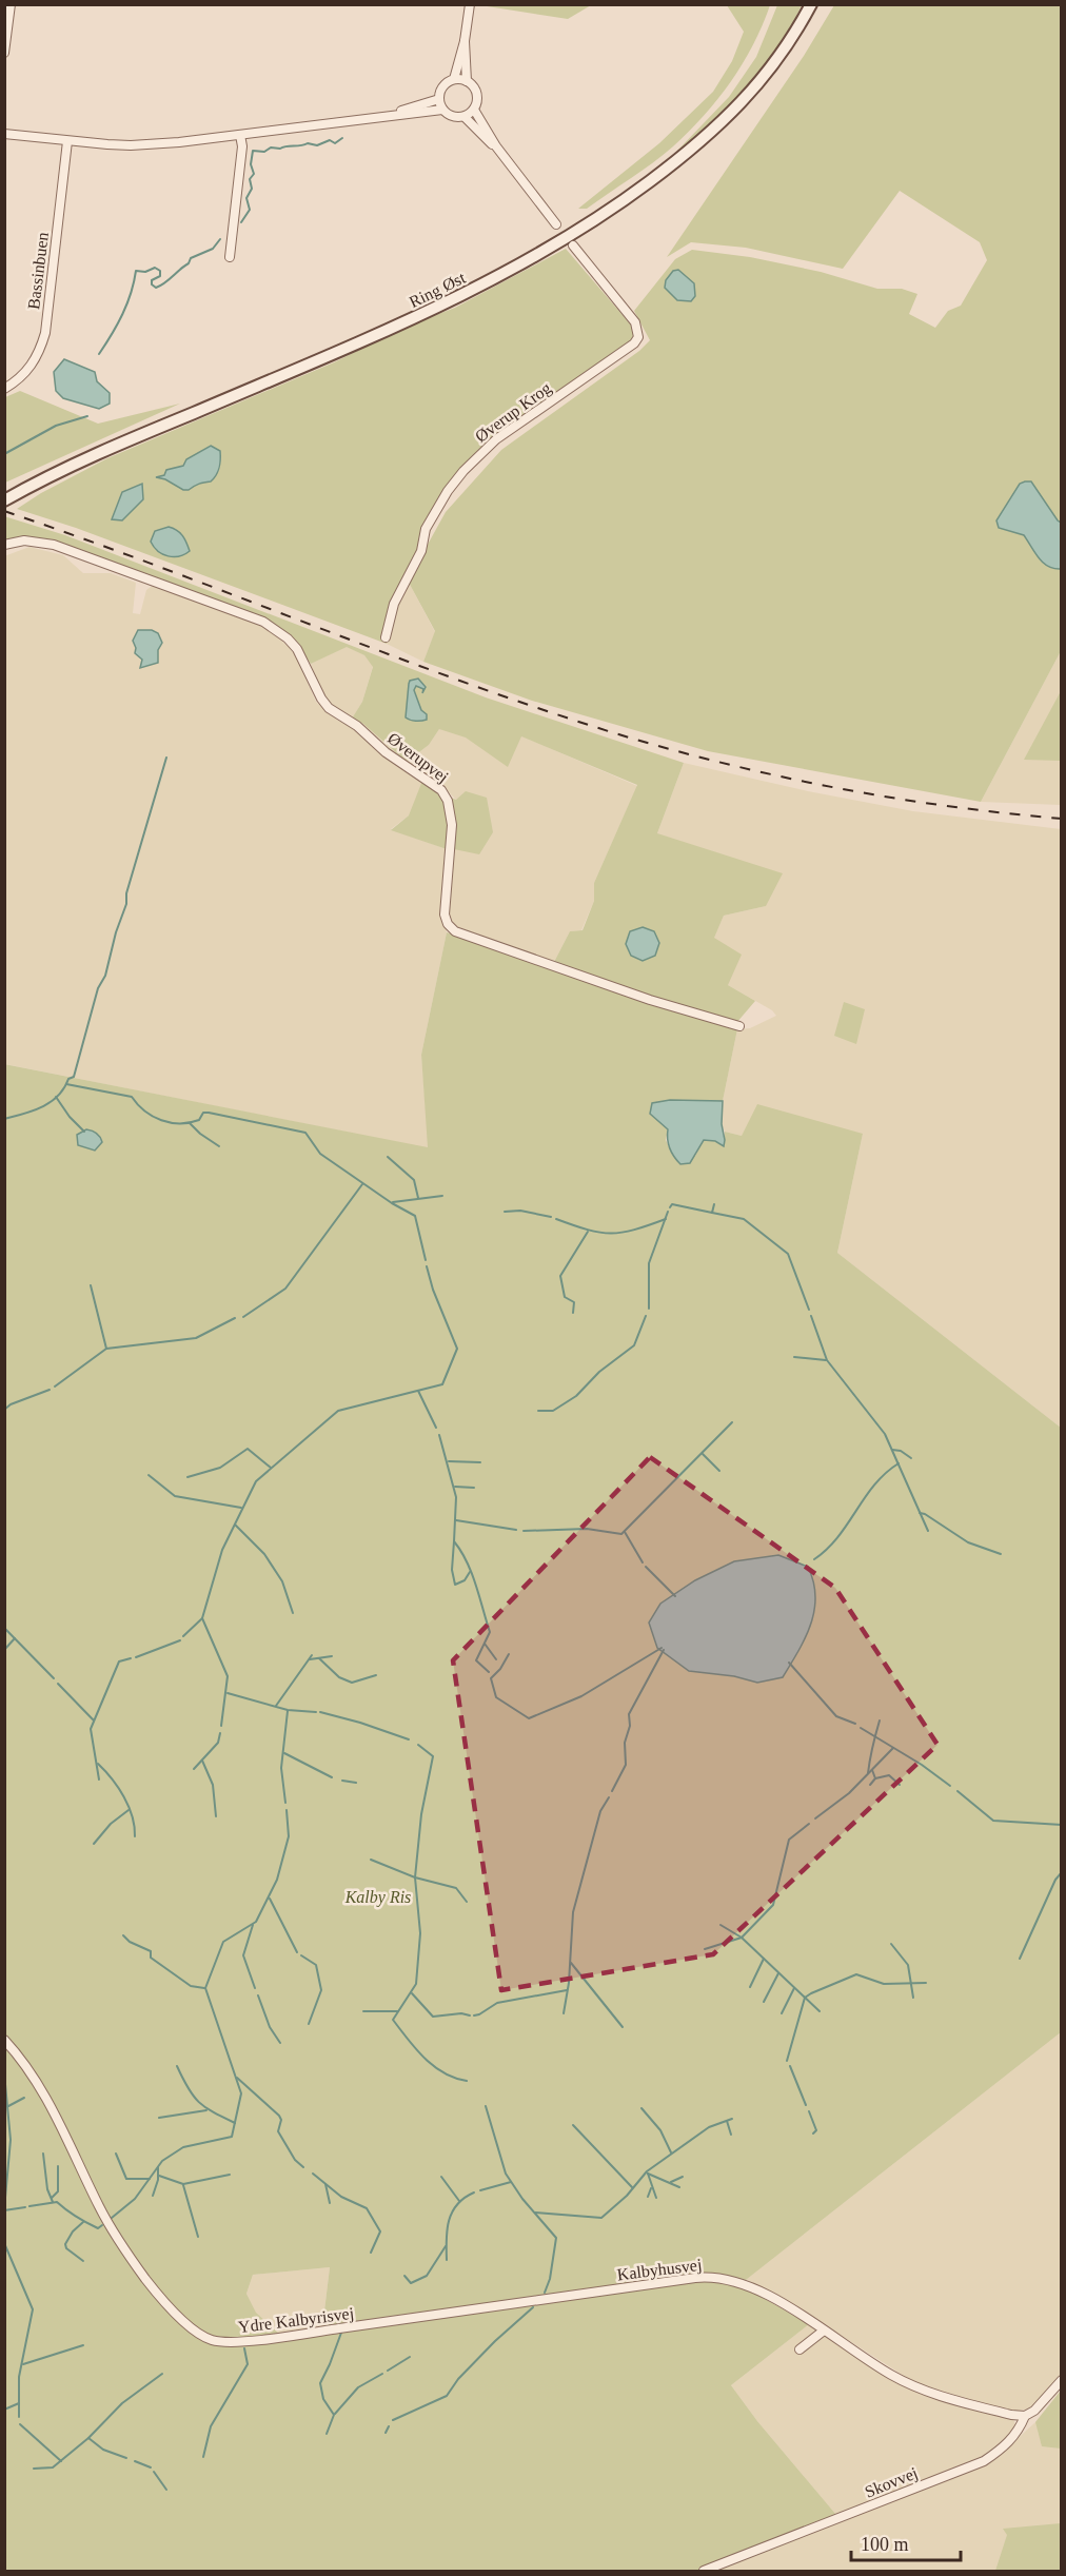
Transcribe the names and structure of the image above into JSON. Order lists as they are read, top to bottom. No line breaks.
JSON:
{"streets":{"main road":["Ring Øst"],"street":["Bassinbuen","Øverup Krog","Øverupvej","Kalbyhusvej","Ydre Kalbyrisvej","Skovvej"]},"crossings":[["Kalbyhusvej","Ydre Kalbyrisvej"],["Kalbyhusvej","Skovvej"]],"parks":["Kalby Ris"],"scale_bar":"100 m"}
